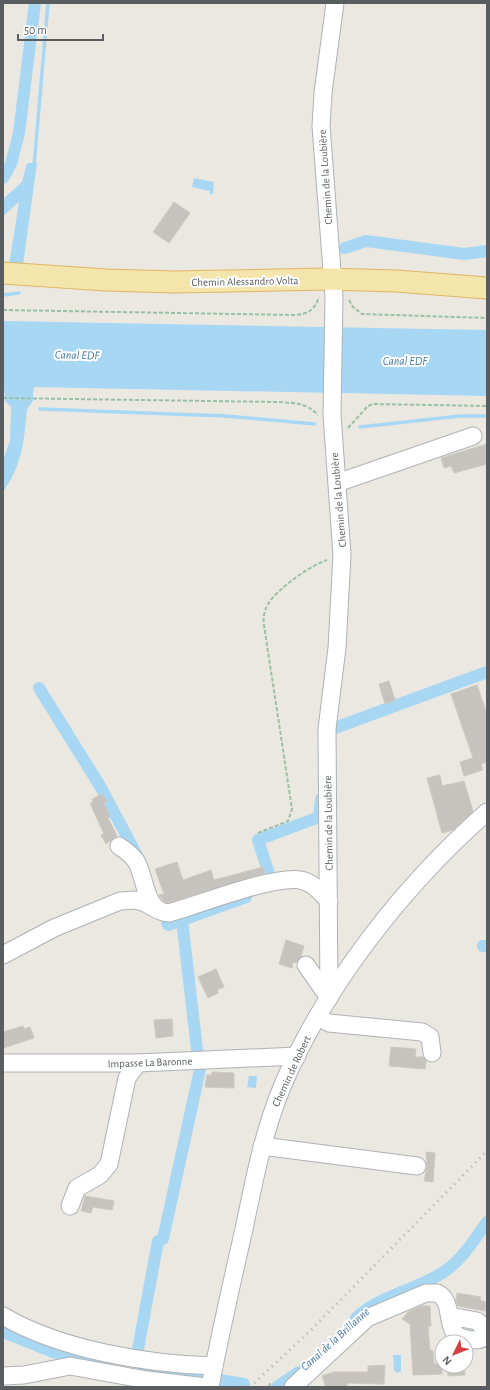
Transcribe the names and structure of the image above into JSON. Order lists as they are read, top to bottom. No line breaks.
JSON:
{"streets":{"main road":["Chemin Alessandro Volta"],"street":["Chemin de la Loubière","Impasse La Baronne","Chemin de Robert"]},"crossings":[["Chemin de la Loubière","Chemin Alessandro Volta"],["Chemin de la Loubière","Chemin de Robert"],["Impasse La Baronne","Chemin de Robert"]],"water":["Canal EDF","Canal de la Brillanne"],"scale_bar":"50 m","north":"bottom left"}
